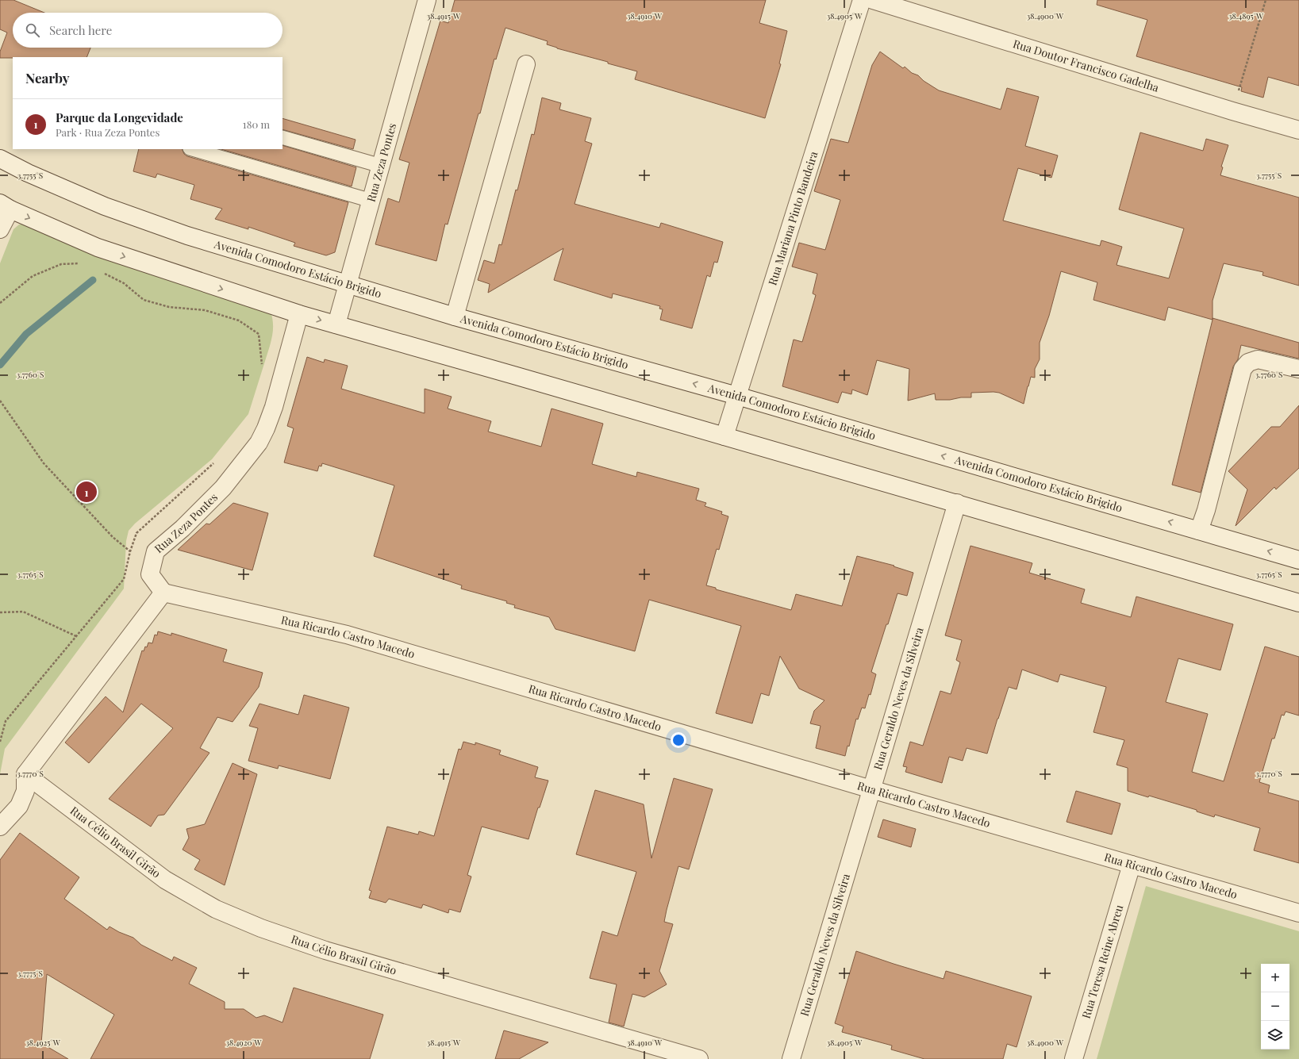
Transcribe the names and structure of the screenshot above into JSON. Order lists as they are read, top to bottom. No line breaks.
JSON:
{"streets":{"street":["Rua Doutor Francisco Gadelha","Rua Zeza Pontes","Rua Mariana Pinto Bandeira","Avenida Comodoro Estácio Brigido","Rua Ricardo Castro Macedo","Rua Geraldo Neves da Silveira","Rua Célio Brasil Girão","Rua Teresa Reine Abreu"]},"crossings":[["Rua Zeza Pontes","Avenida Comodoro Estácio Brigido"],["Rua Zeza Pontes","Rua Ricardo Castro Macedo"],["Rua Mariana Pinto Bandeira","Avenida Comodoro Estácio Brigido"],["Rua Ricardo Castro Macedo","Rua Geraldo Neves da Silveira"],["Rua Ricardo Castro Macedo","Rua Teresa Reine Abreu"]],"page":{"search":"Search here","heading":"Nearby","list":[{"mark":"1","name":"Parque da Longevidade","note":"Park · Rua Zeza Pontes","value":"180 m"}],"pins":"1","map_buttons":["+","−"]},"coordinates":["38.4915°W","38.4910°W","38.4905°W","38.4900°W","38.4895°W","3.7755°S","3.7760°S","3.7765°S","3.7770°S","3.7775°S","38.4925°W","38.4920°W"]}
